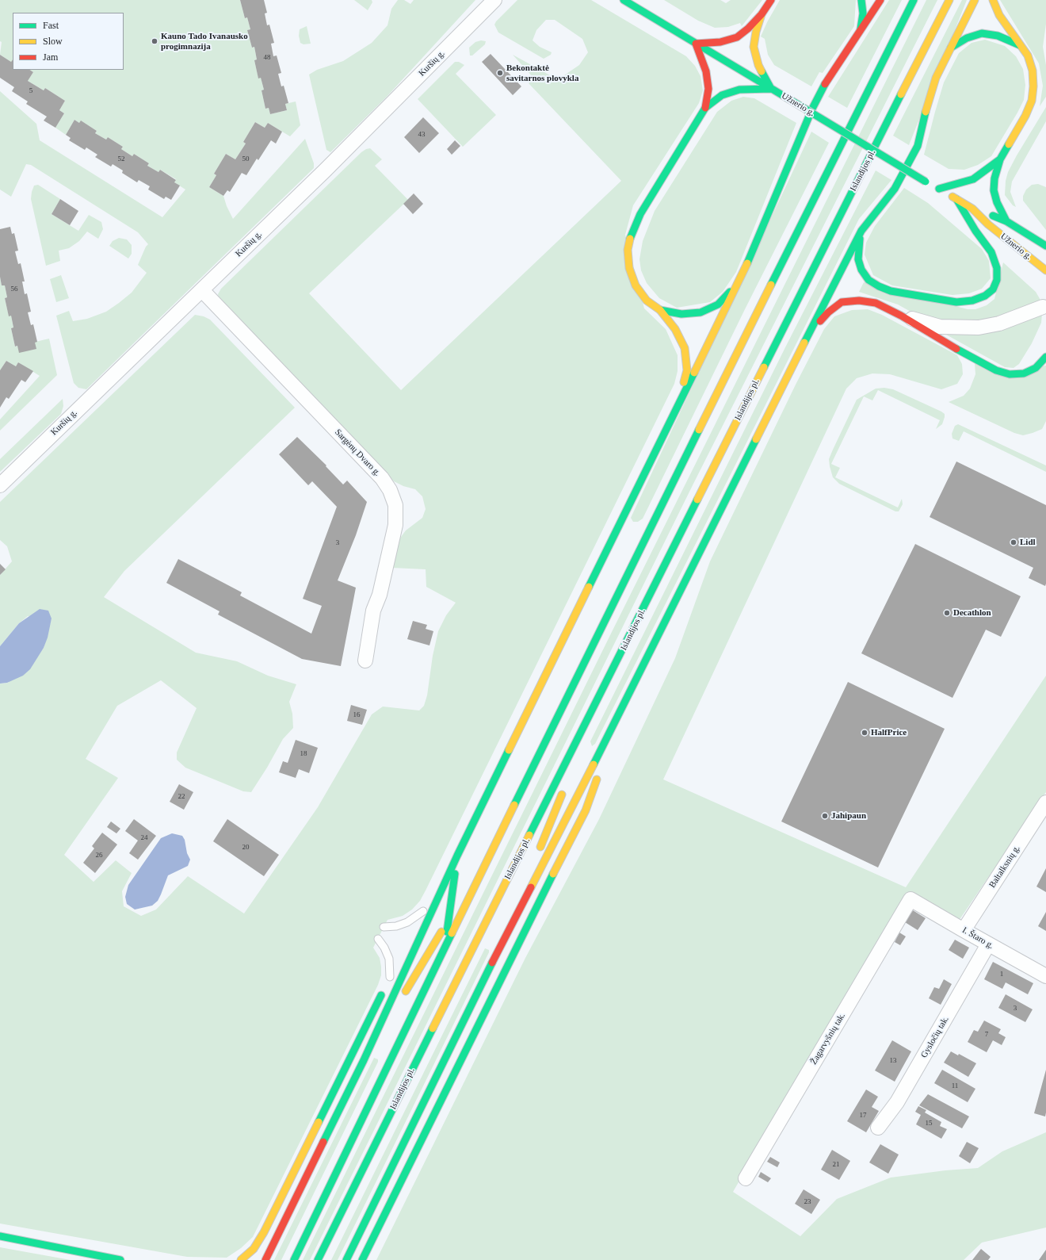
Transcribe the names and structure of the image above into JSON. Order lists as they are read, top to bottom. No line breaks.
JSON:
{"streets":{"main road":["Užnerio g.","Islandijos pl."],"street":["Kuršių g.","Sargėnų Dvaro g.","Baltalksnių g.","I. Štaro g.","Gysločių tak.","Žagarvyšnių tak."]},"crossings":[["Kuršių g.","Sargėnų Dvaro g."],["Baltalksnių g.","I. Štaro g."],["I. Štaro g.","Gysločių tak."],["I. Štaro g.","Žagarvyšnių tak."]],"places":["Kauno Tado Ivanausko progimnazija","Bekontaktė savitarnos plovykla","Lidl","Decathlon","HalfPrice","Jahipaun"],"house_numbers":["48","5","43","52","50","56","3","16","18","22","24","20","26","1","3","7","13","11","17","15","21","23"],"legend":["Fast","Slow","Jam"]}
